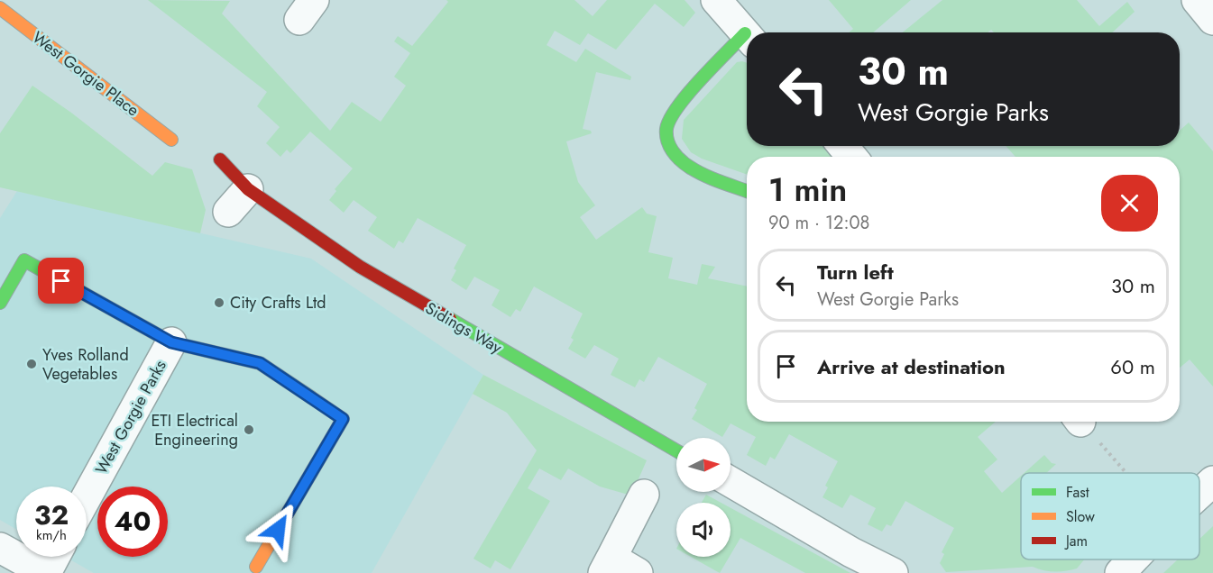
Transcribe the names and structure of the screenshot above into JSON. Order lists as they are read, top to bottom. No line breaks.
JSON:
{"streets":{"street":["West Gorgie Place","Sidings Way","West Gorgie Parks"]},"places":["City Crafts Ltd","Yves Rolland Vegetables","ETI Electrical Engineering"],"legend":["Fast","Slow","Jam"],"north":"right","page":{"turn":["30 m","West Gorgie Parks"],"heading":["1 min","90 m · 12:08"],"list":[{"name":"Turn left","note":"West Gorgie Parks","value":"30 m"},{"name":"Arrive at destination","value":"60 m"}],"speed":"32 km/h","limit":"40"}}
